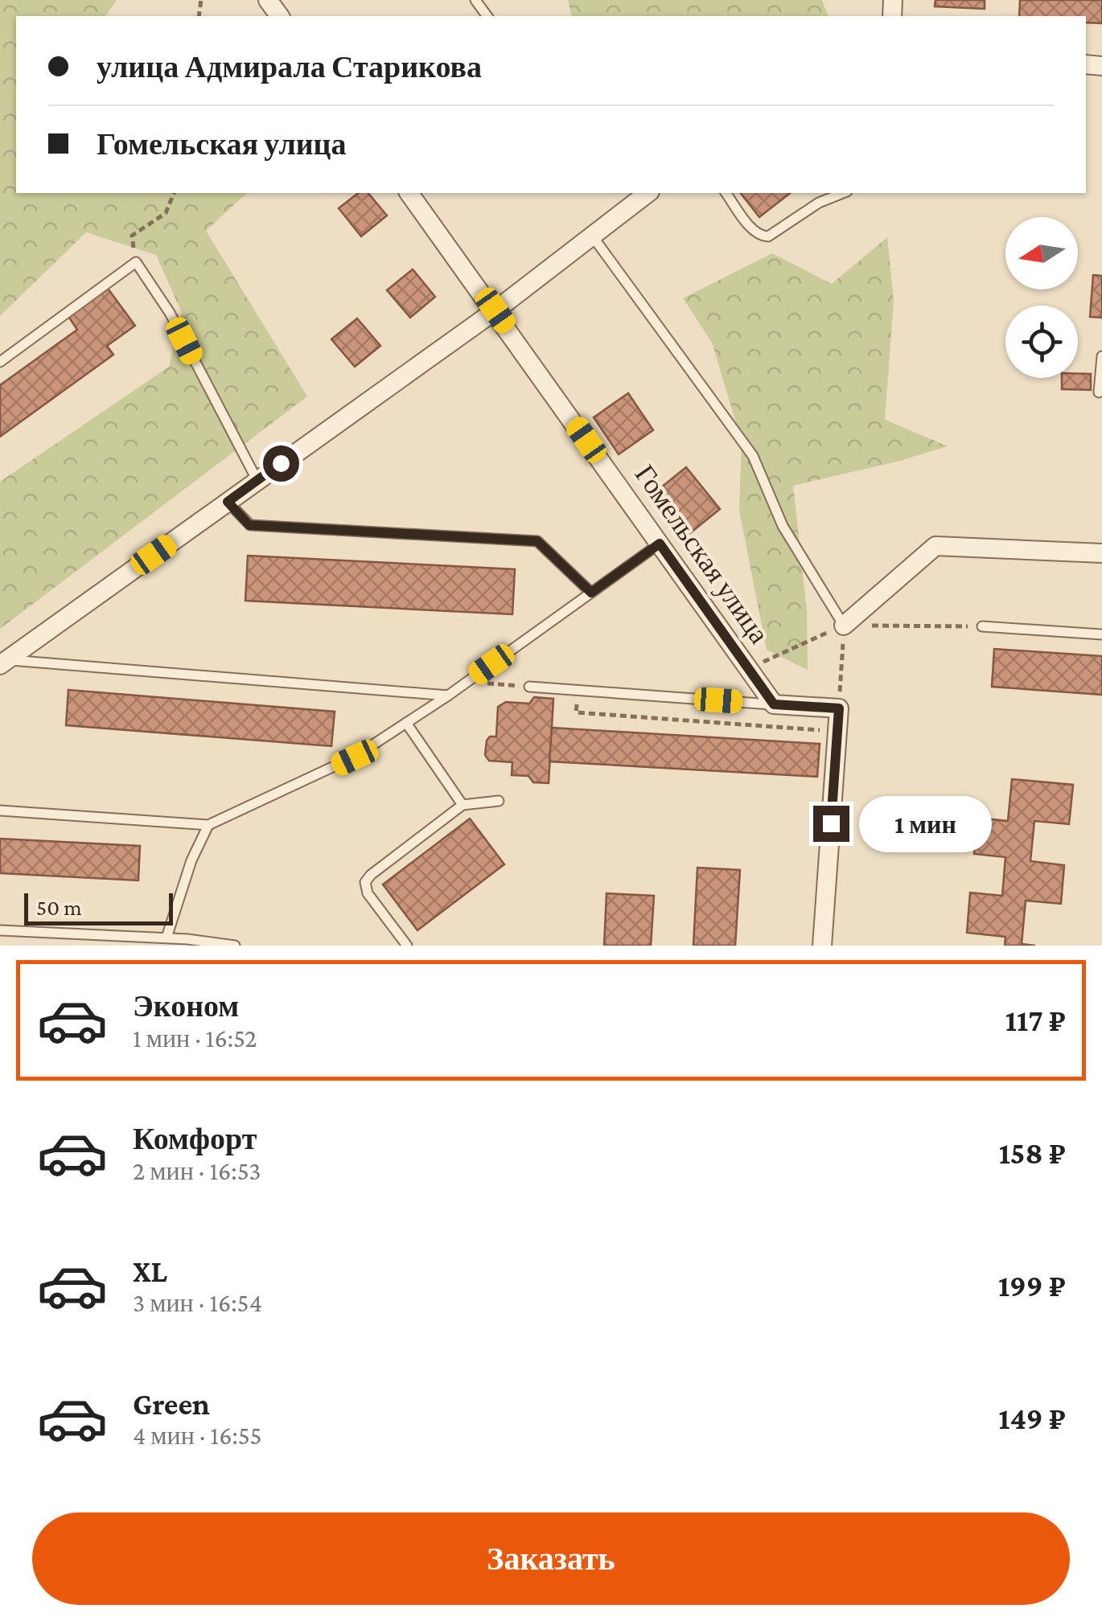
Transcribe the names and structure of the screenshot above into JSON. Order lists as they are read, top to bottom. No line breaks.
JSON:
{"streets":{"street":["Гомельская улица"]},"scale_bar":"50 m","north":"left","page":{"banner":["улица Адмирала Старикова","Гомельская улица"],"bubble":"1 мин","scale":"50 m","list":[{"name":"Эконом","note":"1 мин · 16:52","value":"117 ₽"},{"name":"Комфорт","note":"2 мин · 16:53","value":"158 ₽"},{"name":"XL","note":"3 мин · 16:54","value":"199 ₽"},{"name":"Green","note":"4 мин · 16:55","value":"149 ₽"}],"buttons":"Заказать"}}
